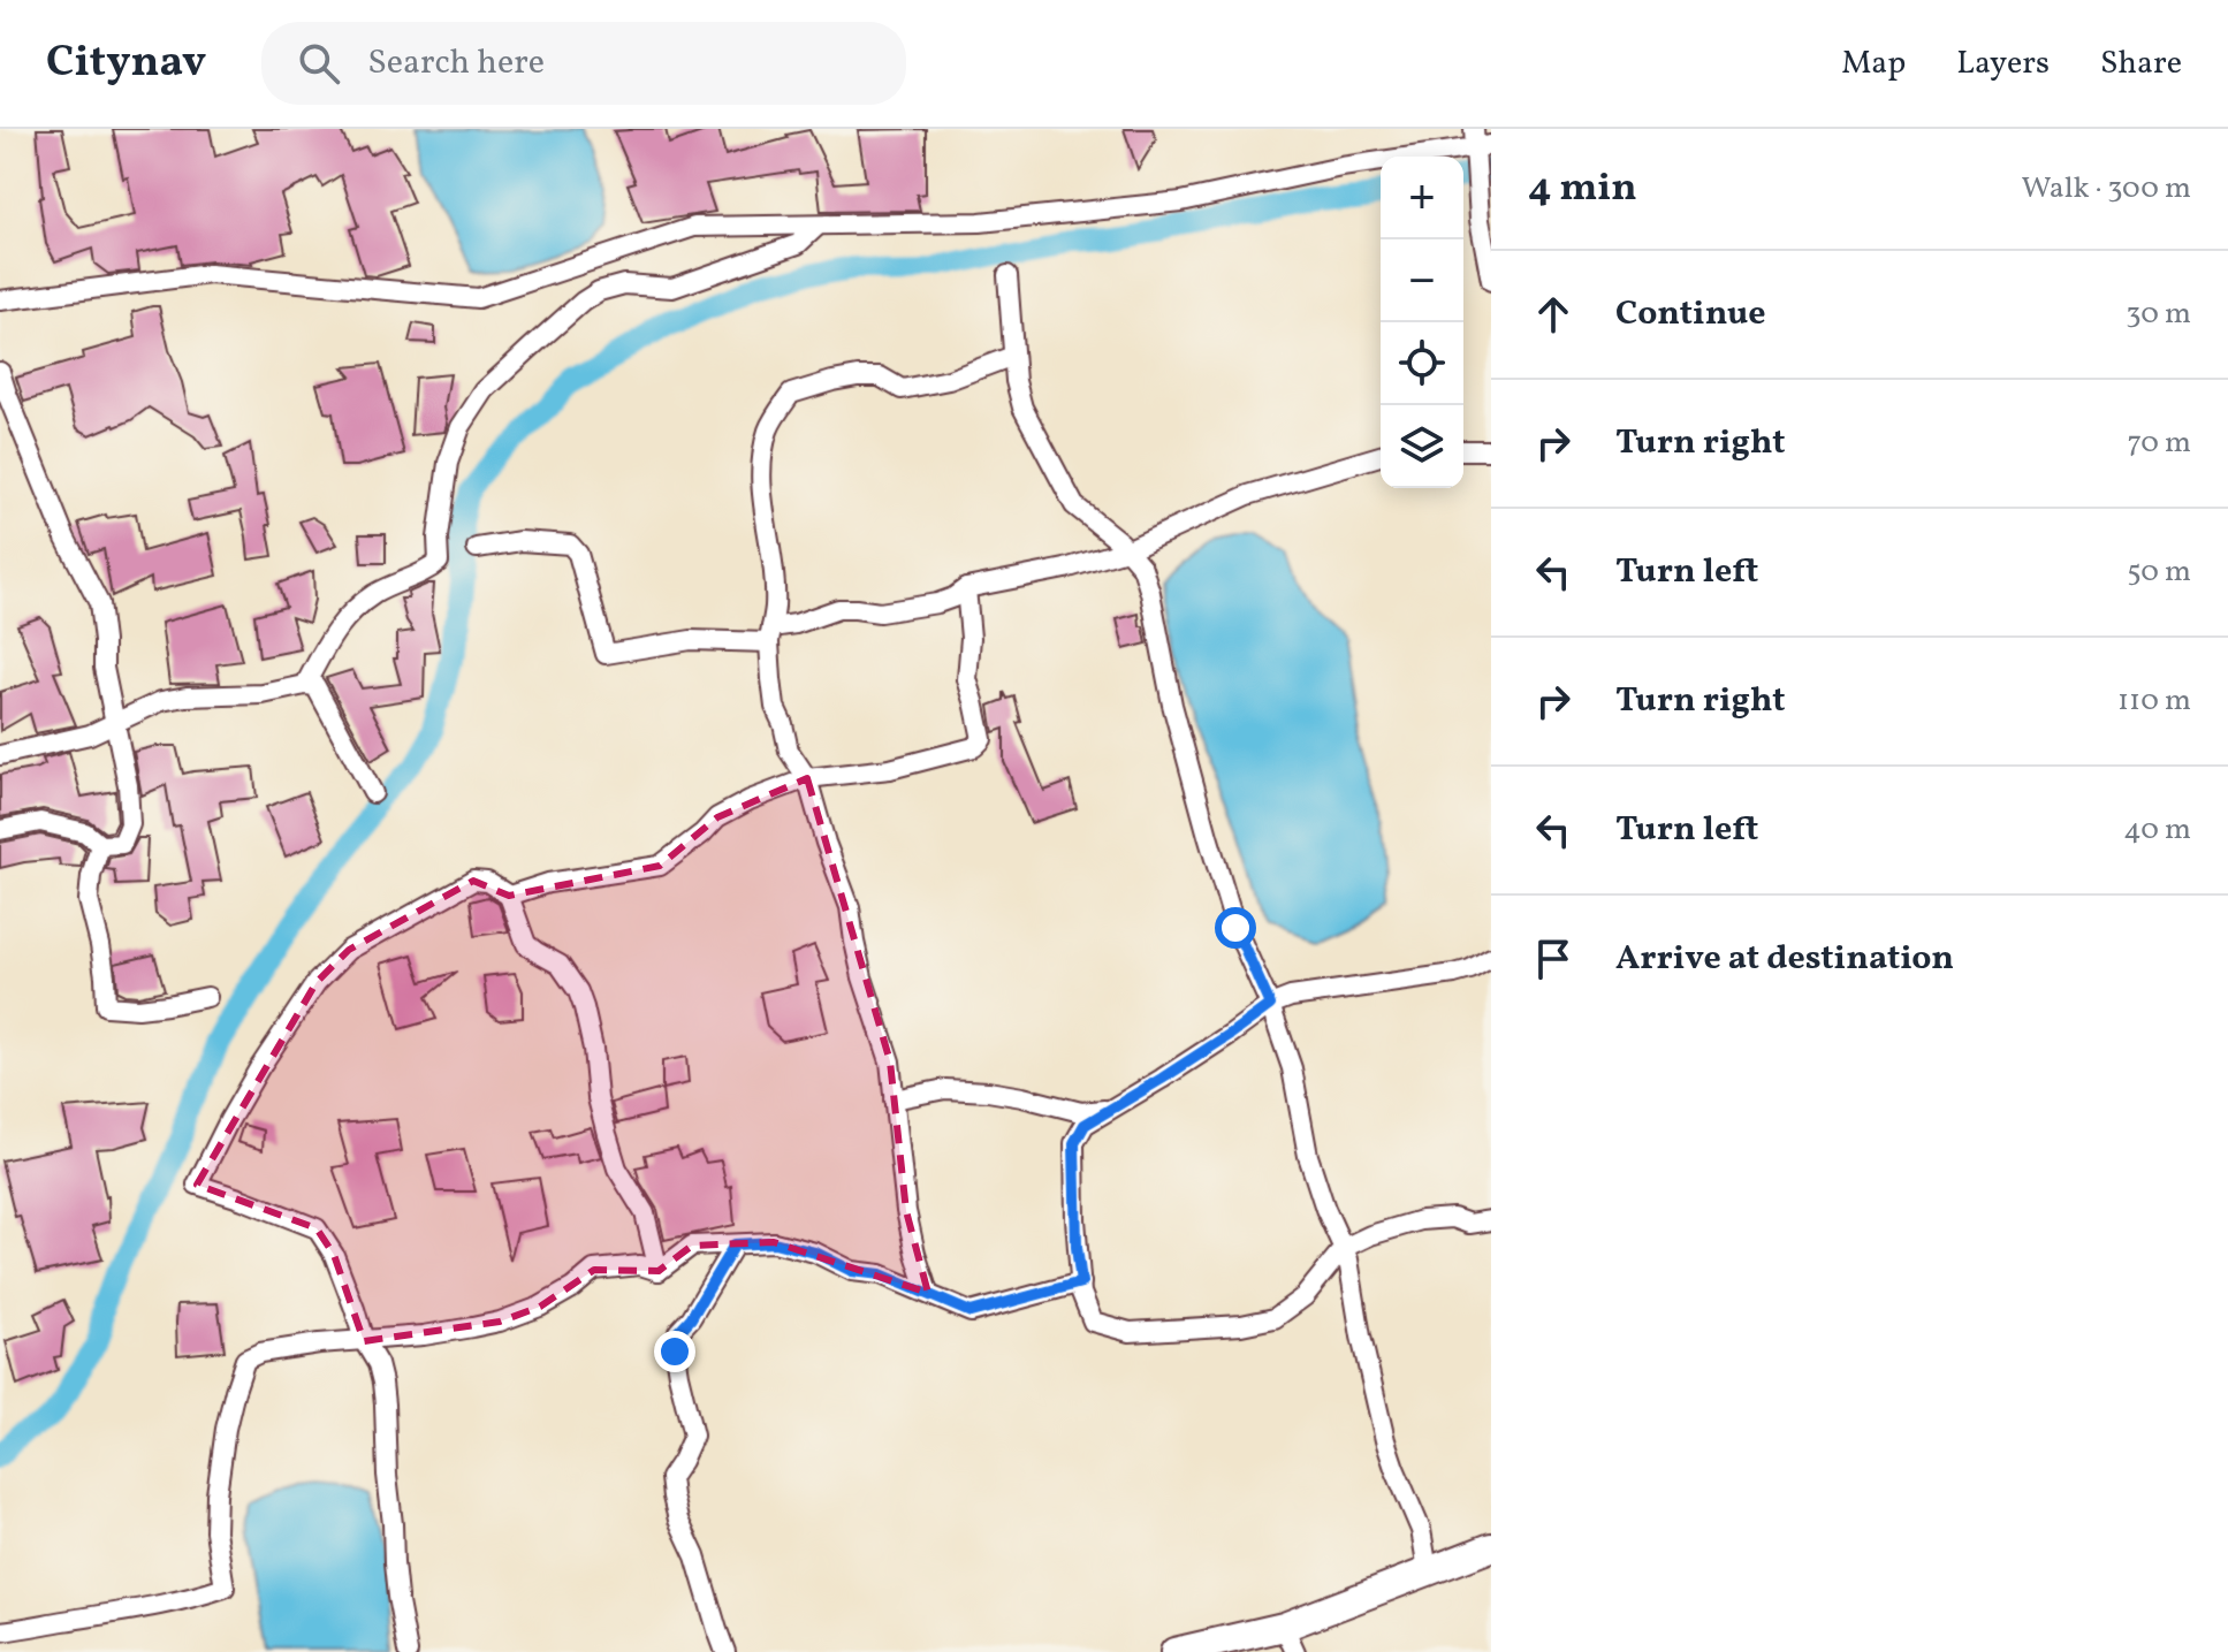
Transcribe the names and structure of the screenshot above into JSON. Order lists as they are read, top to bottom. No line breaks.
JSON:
{"page":{"header":"Citynav","search":"Search here","nav":["Map","Layers","Share"],"heading":["4 min","Walk · 300 m"],"map_buttons":["+","−"],"list":[["Continue","30 m"],["Turn right","70 m"],["Turn left","50 m"],["Turn right","110 m"],["Turn left","40 m"],"Arrive at destination"]}}
